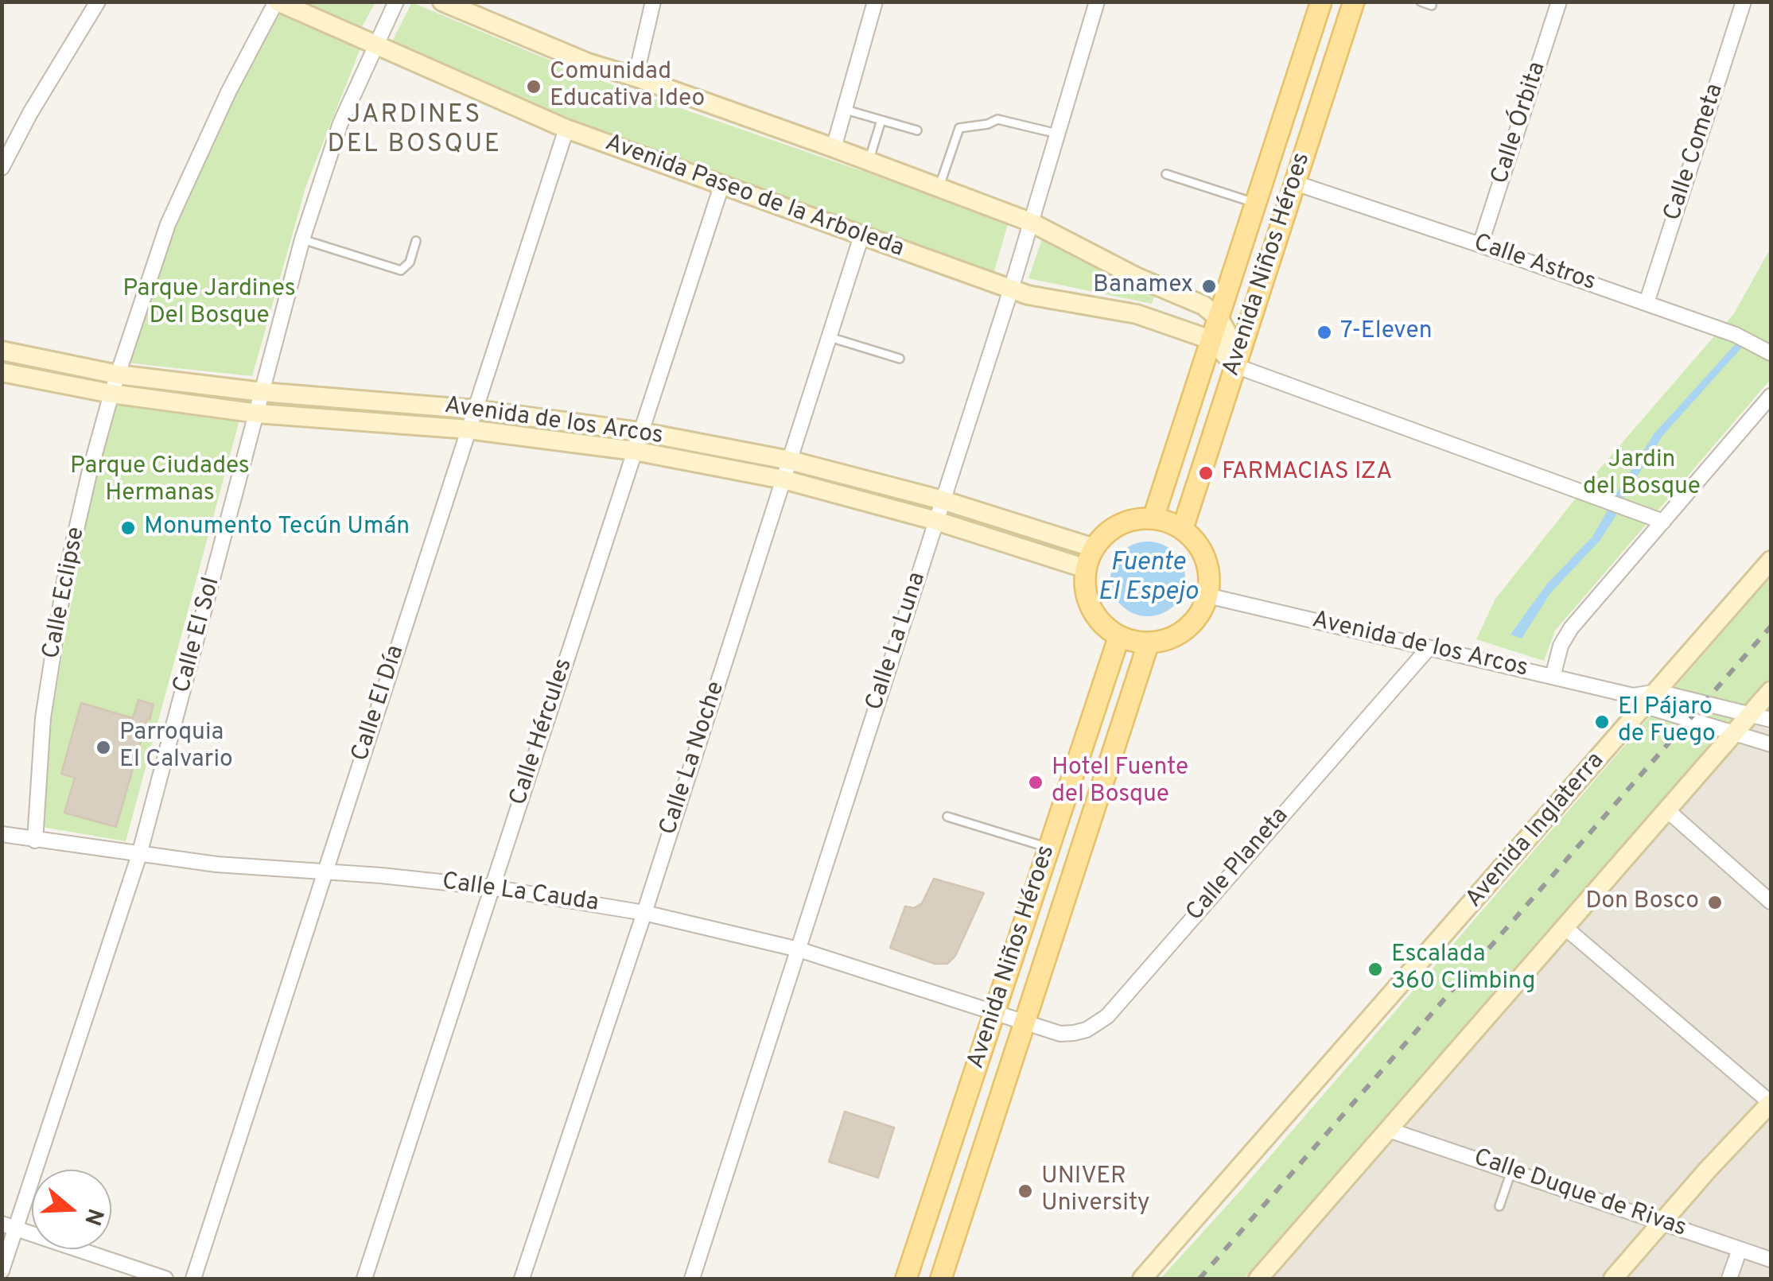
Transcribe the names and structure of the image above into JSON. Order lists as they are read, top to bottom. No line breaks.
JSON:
{"streets":{"main road":["Avenida Niños Héroes"],"street":["Calle Órbita","Calle Cometa","Avenida Paseo de la Arboleda","Calle Astros","Avenida de los Arcos","Calle Eclipse","Calle El Sol","Calle La Luna","Calle El Día","Calle Hércules","Calle La Noche","Avenida Inglaterra","Calle Planeta","Calle La Cauda","Calle Duque de Rivas"]},"crossings":[["Calle Órbita","Calle Astros"],["Calle Cometa","Calle Astros"],["Avenida Paseo de la Arboleda","Avenida Niños Héroes"],["Avenida Paseo de la Arboleda","Calle Eclipse"],["Avenida Paseo de la Arboleda","Calle El Sol"],["Avenida Paseo de la Arboleda","Calle La Luna"],["Avenida Paseo de la Arboleda","Calle El Día"],["Avenida Paseo de la Arboleda","Calle Hércules"],["Avenida Paseo de la Arboleda","Calle La Noche"],["Calle Astros","Avenida Niños Héroes"],["Avenida Niños Héroes","Avenida de los Arcos"],["Avenida Niños Héroes","Calle Planeta"],["Avenida Niños Héroes","Calle La Cauda"],["Avenida de los Arcos","Calle Eclipse"],["Avenida de los Arcos","Calle El Sol"],["Avenida de los Arcos","Calle La Luna"],["Avenida de los Arcos","Calle El Día"],["Avenida de los Arcos","Calle Hércules"],["Avenida de los Arcos","Calle La Noche"],["Avenida de los Arcos","Avenida Inglaterra"],["Avenida de los Arcos","Calle Planeta"],["Calle Eclipse","Calle La Cauda"],["Calle El Sol","Calle La Cauda"],["Calle La Luna","Calle La Cauda"],["Calle El Día","Calle La Cauda"],["Calle Hércules","Calle La Cauda"],["Calle La Noche","Calle La Cauda"],["Calle Planeta","Calle La Cauda"]],"districts":["JARDINES DEL BOSQUE"],"water":["Fuente El Espejo"],"parks":["Parque Jardines Del Bosque","Jardin del Bosque","Parque Ciudades Hermanas"],"places":["Comunidad Educativa Ideo","Banamex","7-Eleven","FARMACIAS IZA","Monumento Tecún Umán","El Pájaro de Fuego","Parroquia El Calvario","Hotel Fuente del Bosque","Don Bosco","Escalada 360 Climbing","UNIVER University"],"north":"right"}
